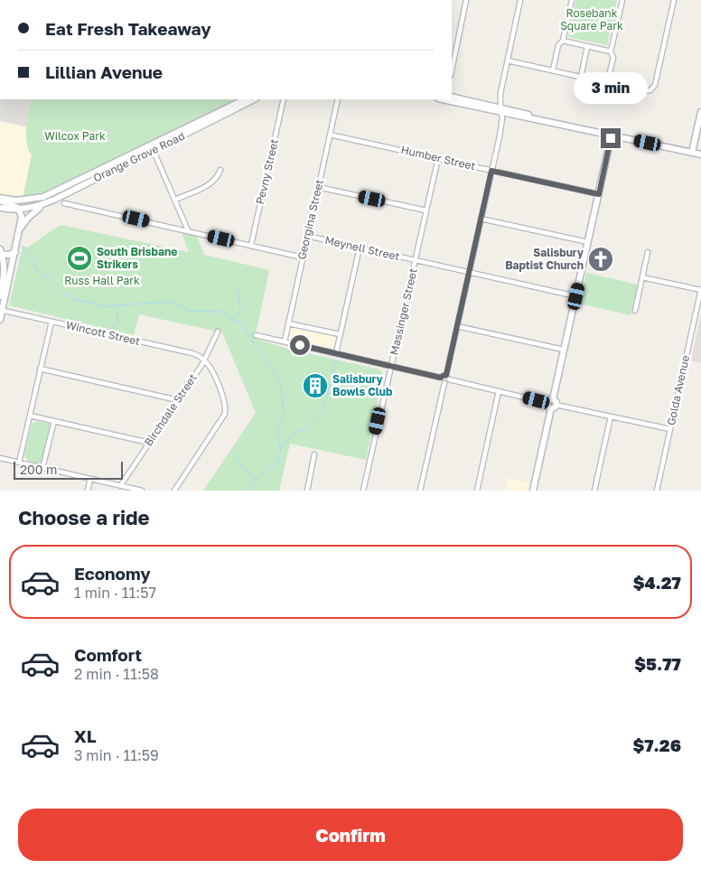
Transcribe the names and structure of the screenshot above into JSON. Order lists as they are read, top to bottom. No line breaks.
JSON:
{"streets":{"main road":["Orange Grove Road"],"street":["Humber Street","Pevny Street","Georgina Street","Meynell Street","Massinger Street","Wincott Street","Golda Avenue","Birchdale Street"]},"crossings":[["Humber Street","Georgina Street"],["Humber Street","Massinger Street"],["Georgina Street","Meynell Street"],["Meynell Street","Massinger Street"],["Wincott Street","Birchdale Street"]],"parks":["Rosebank Square Park","Wilcox Park","Russ Hall Park"],"places":{"sports":["South Brisbane Strikers"],"church":["Salisbury Baptist Church"],"building":["Salisbury Bowls Club"]},"scale_bar":"200 m","page":{"banner":["Eat Fresh Takeaway","Lillian Avenue"],"bubble":"3 min","scale":"200 m","heading":"Choose a ride","list":[{"name":"Economy","note":"1 min · 11:57","value":"$4.27"},{"name":"Comfort","note":"2 min · 11:58","value":"$5.77"},{"name":"XL","note":"3 min · 11:59","value":"$7.26"}],"buttons":"Confirm"}}
